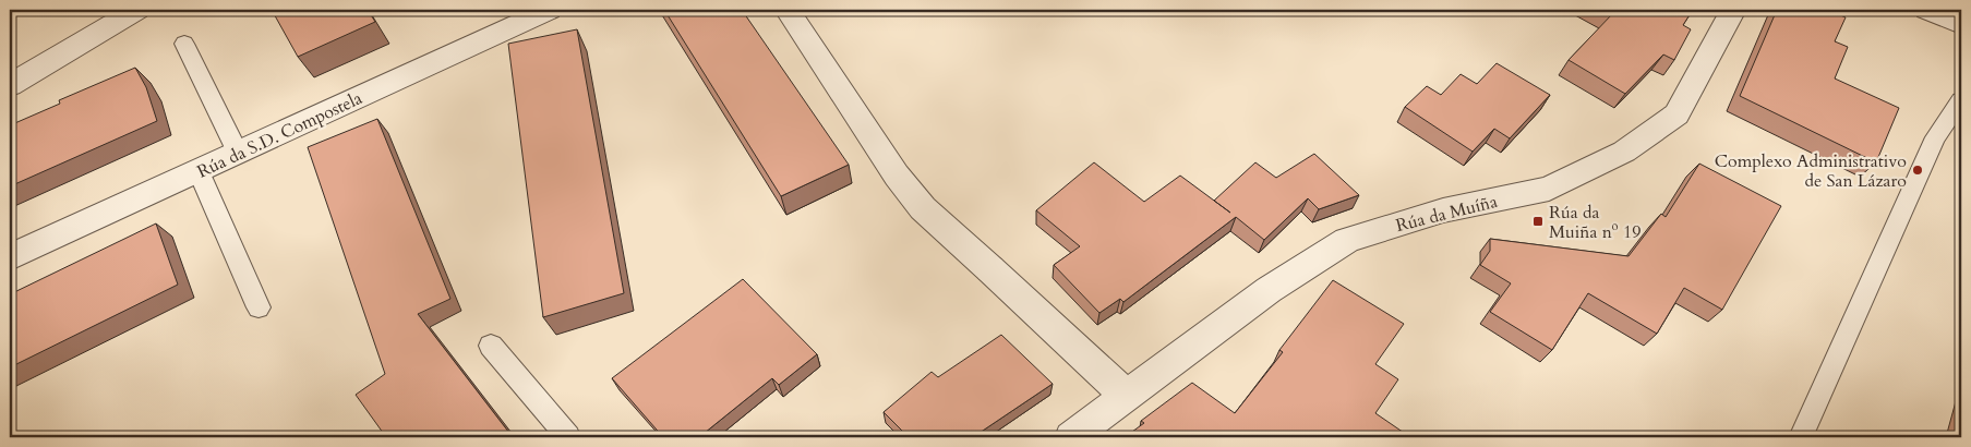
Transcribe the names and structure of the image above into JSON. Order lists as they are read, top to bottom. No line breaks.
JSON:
{"streets":{"street":["Rúa da S.D. Compostela","Rúa da Muíña"]},"places":{"other":["Complexo Administrativo de San Lázaro"],"transit":["Rúa da Muiña nº 19"]}}
